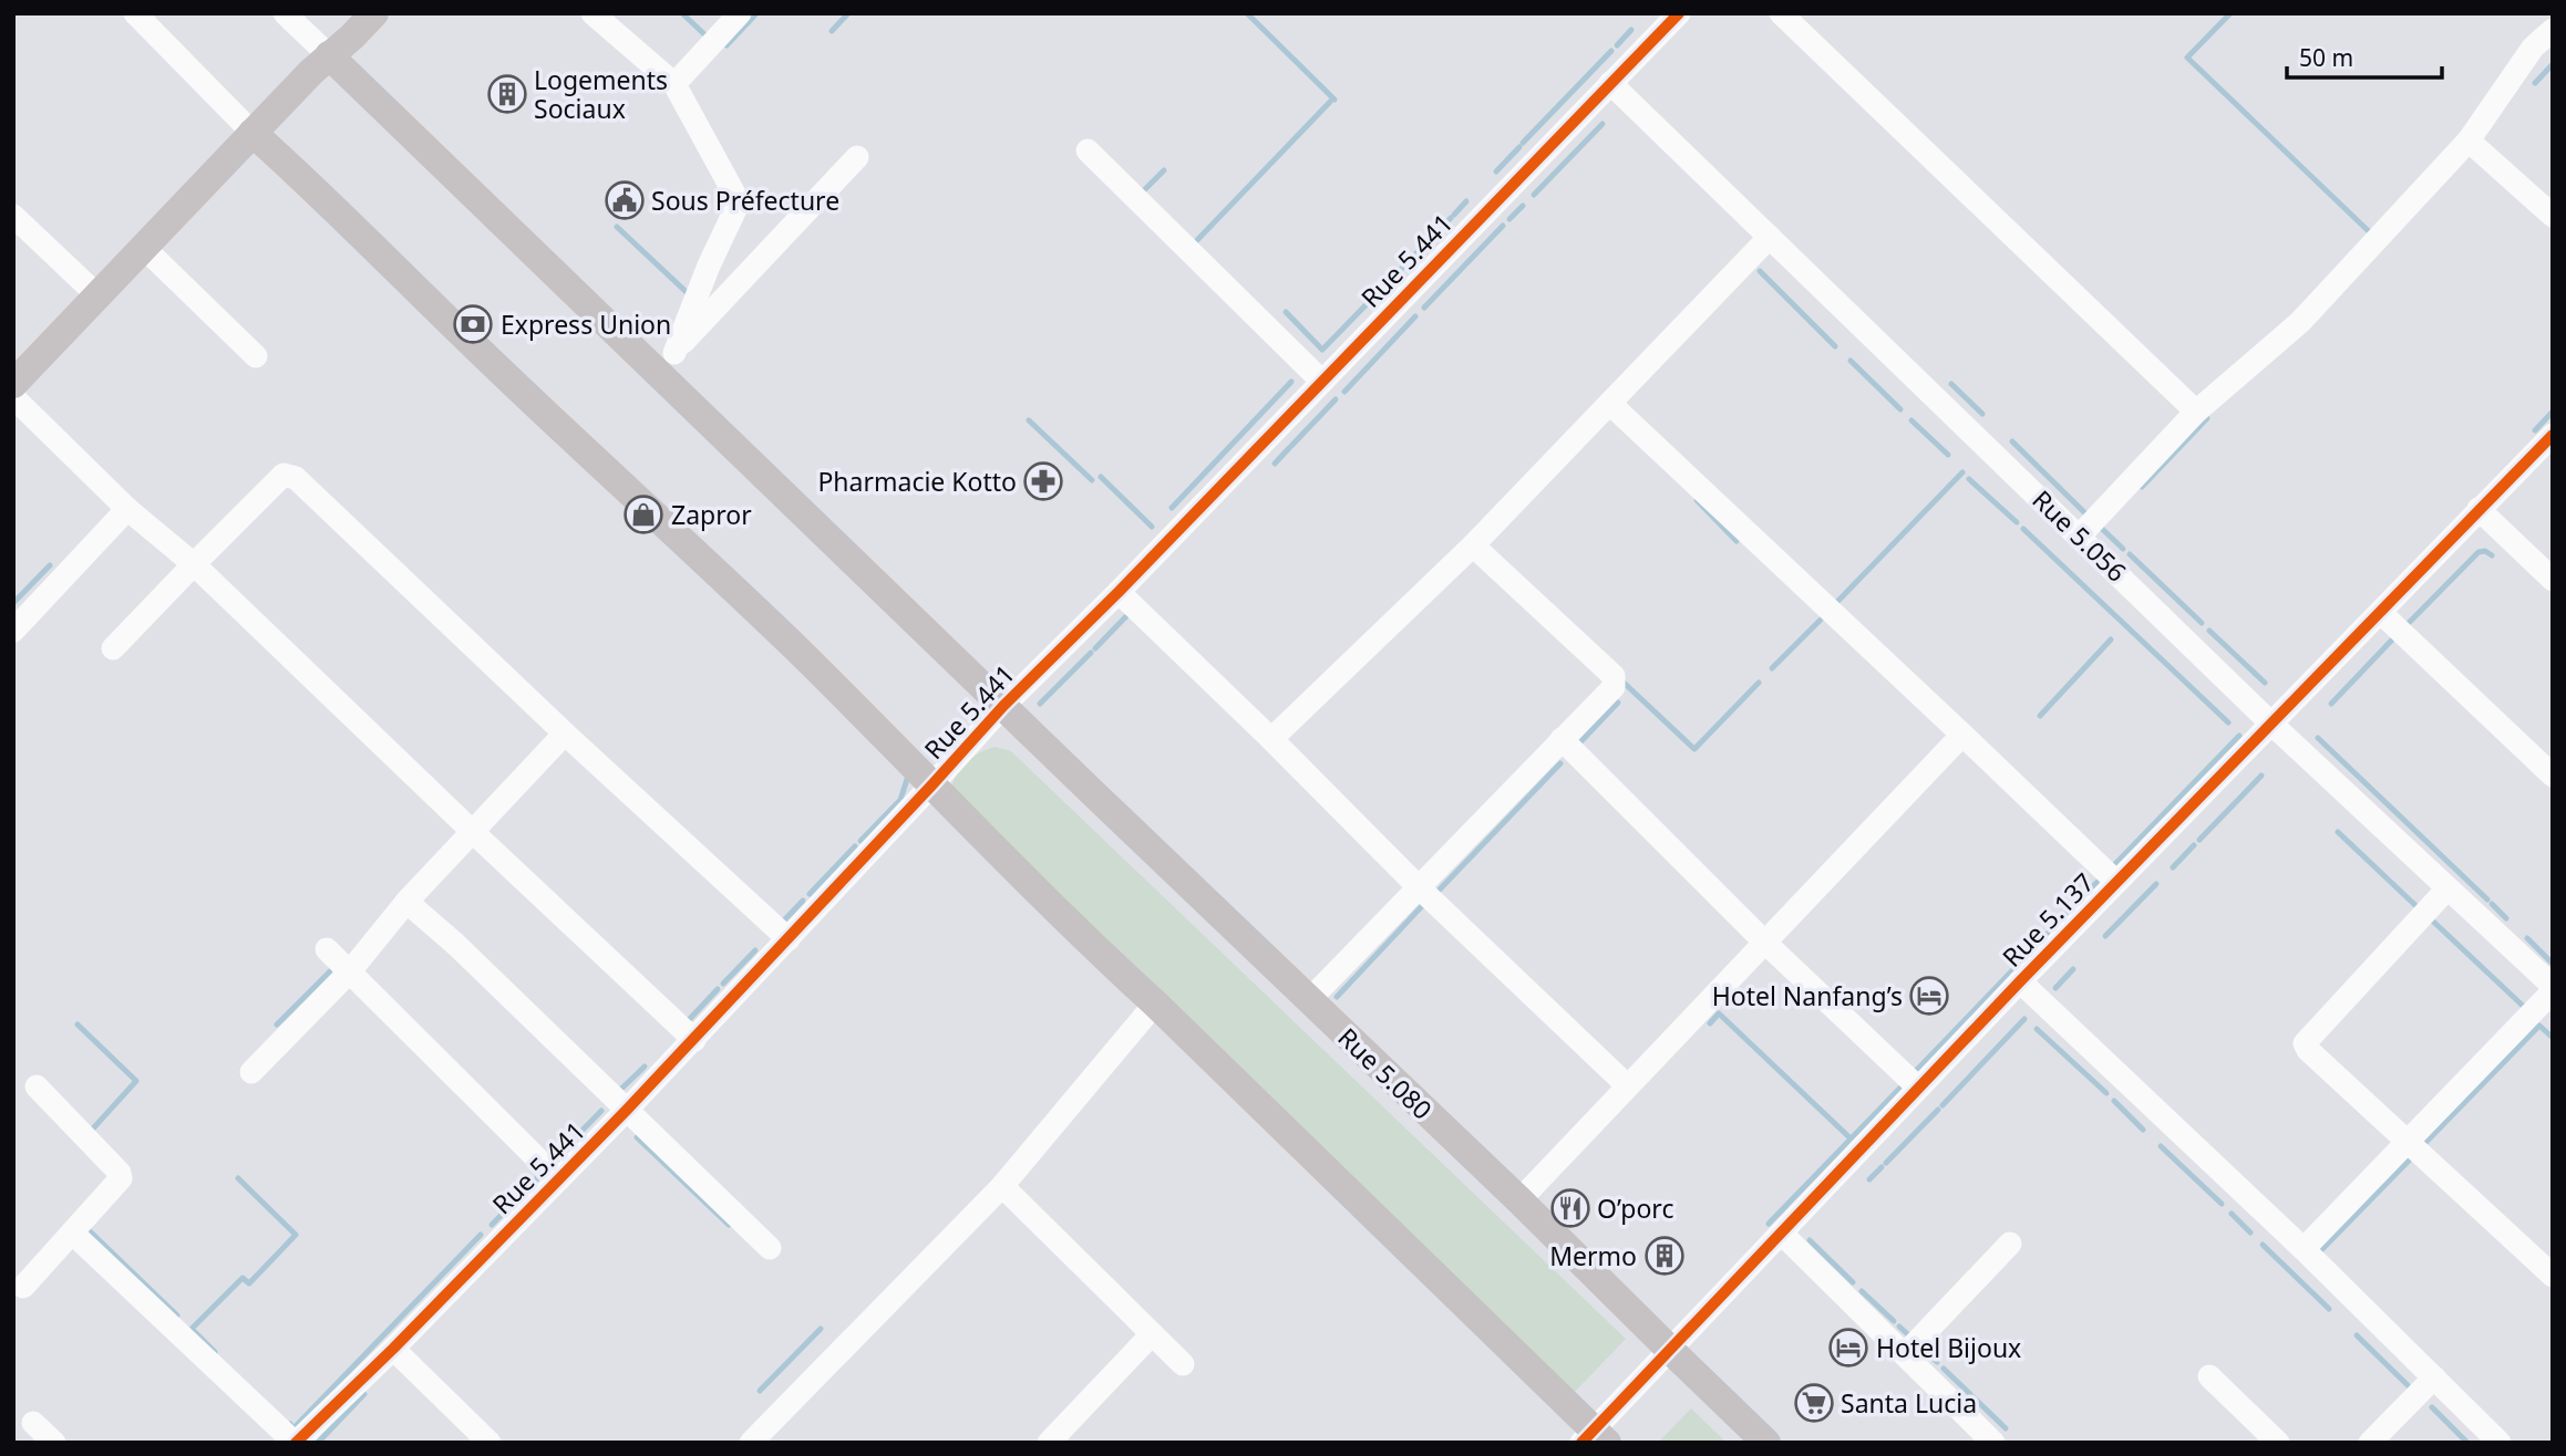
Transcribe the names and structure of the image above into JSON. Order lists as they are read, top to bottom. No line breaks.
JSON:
{"streets":{"main road":["Rue 5.080"],"street":["Rue 5.441","Rue 5.056","Rue 5.137"]},"crossings":[["Rue 5.441","Rue 5.056"],["Rue 5.441","Rue 5.080"],["Rue 5.056","Rue 5.137"],["Rue 5.137","Rue 5.080"]],"places":{"building":["Logements Sociaux","Mermo"],"public building":["Sous Préfecture"],"bank":["Express Union"],"pharmacy":["Pharmacie Kotto"],"shop":["Zapror"],"hotel":["Hotel Nanfang’s","Hotel Bijoux"],"restaurant":["O’porc"],"supermarket":["Santa Lucia"]},"scale_bar":"50 m"}
